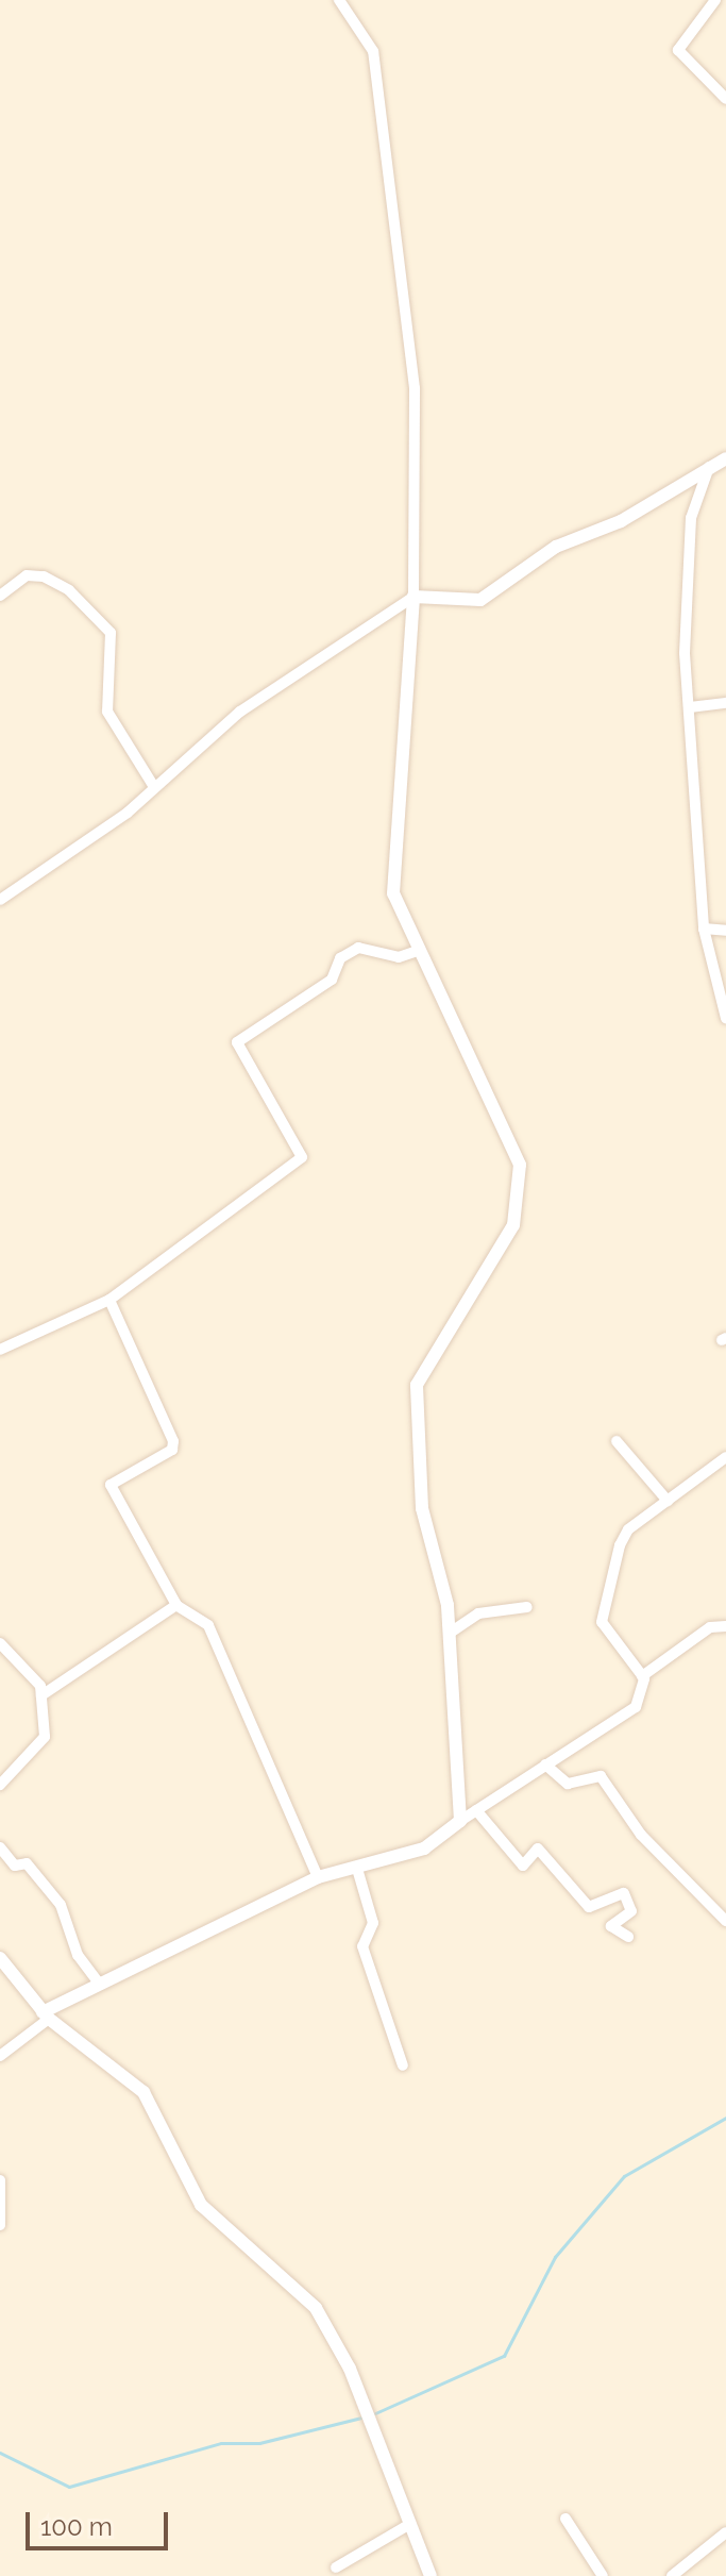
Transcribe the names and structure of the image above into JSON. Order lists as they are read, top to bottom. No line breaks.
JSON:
{"scale_bar":"100 m"}
